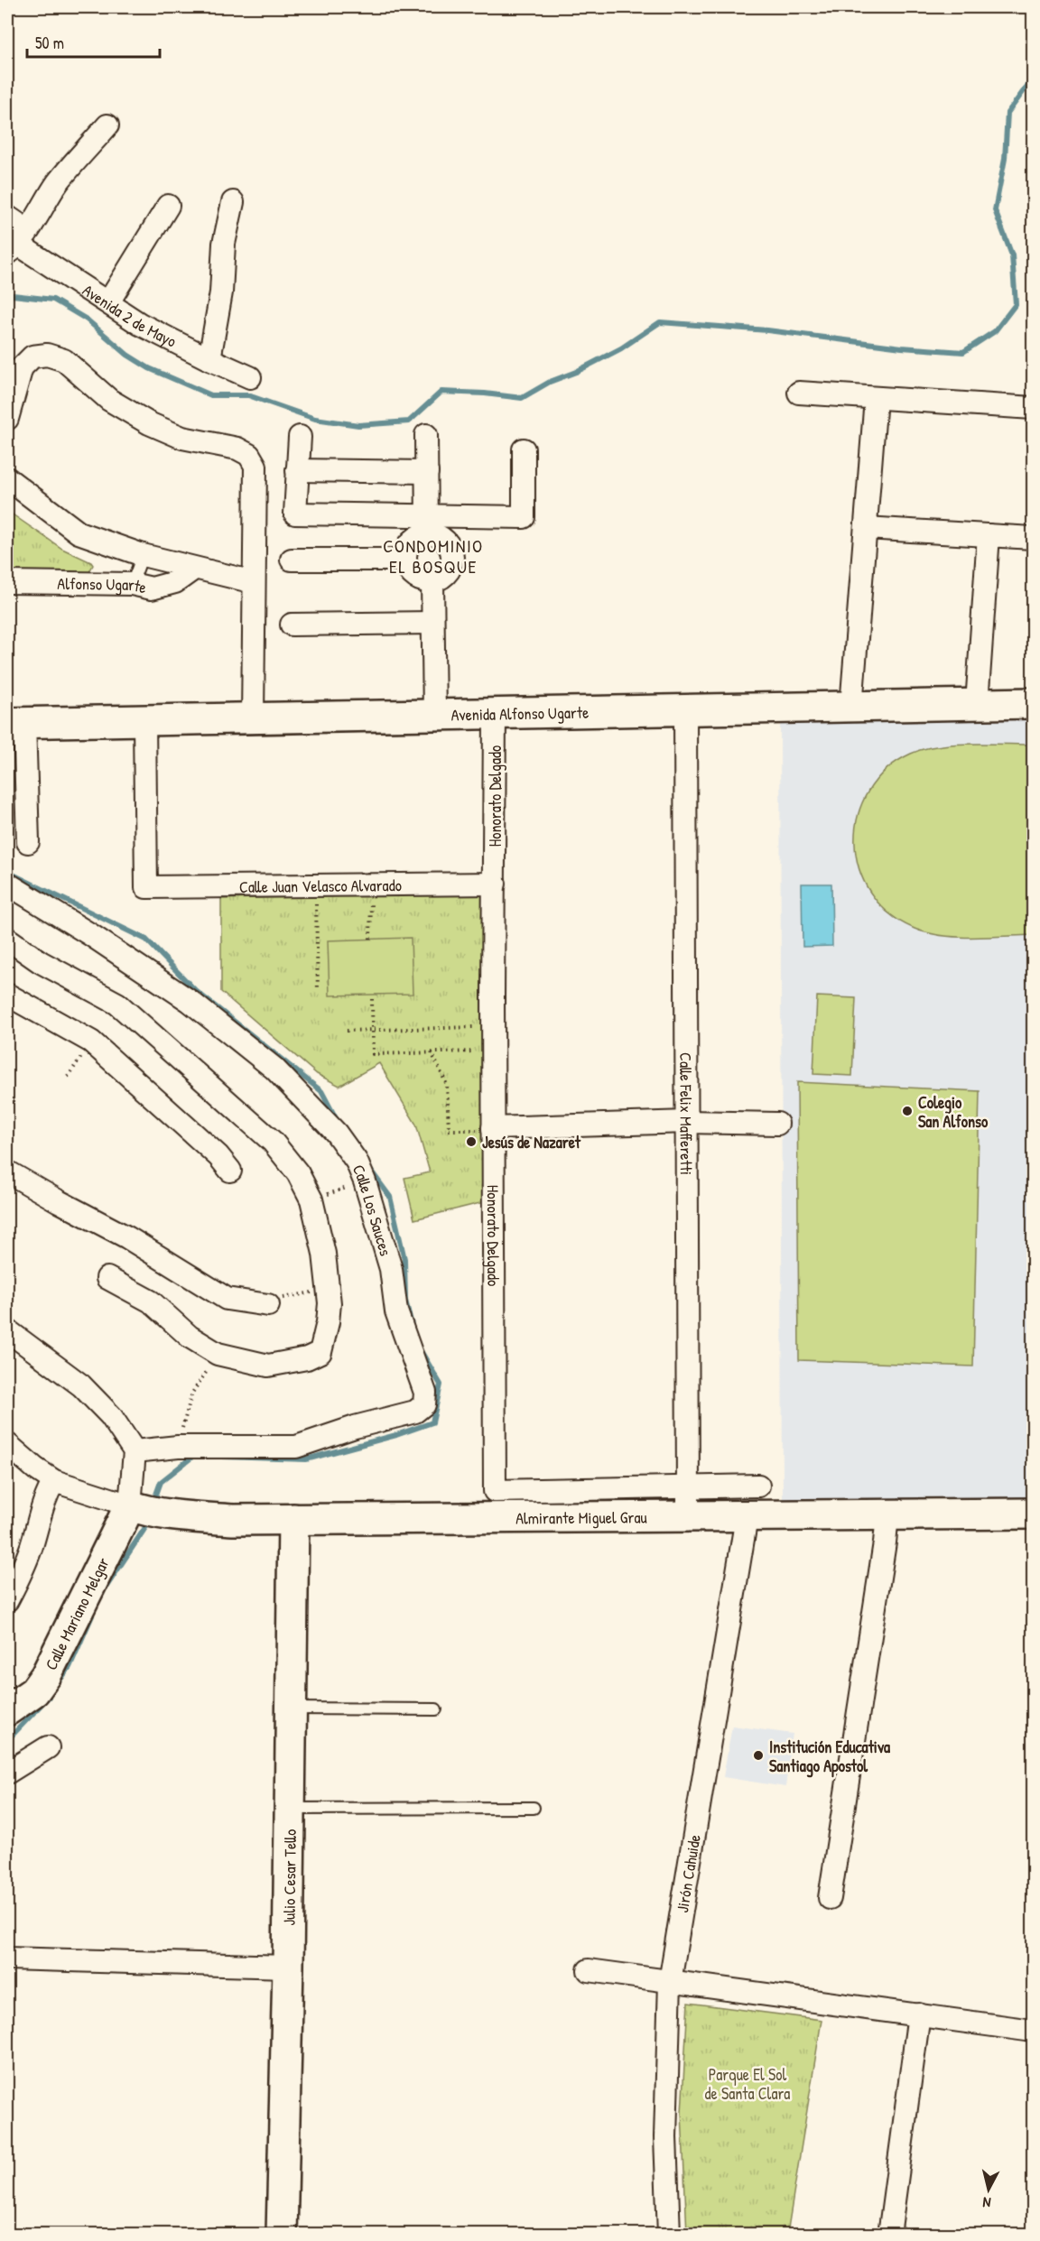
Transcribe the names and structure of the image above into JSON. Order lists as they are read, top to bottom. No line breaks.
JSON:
{"streets":{"street":["Avenida 2 de Mayo","Alfonso Ugarte","Avenida Alfonso Ugarte","Honorato Delgado","Calle Juan Velasco Alvarado","Calle Felix Mafferetti","Calle Los Sauces","Almirante Miguel Grau","Calle Mariano Melgar","Jirón Cahuide","Julio Cesar Tello"]},"crossings":[["Avenida Alfonso Ugarte","Honorato Delgado"],["Avenida Alfonso Ugarte","Calle Juan Velasco Alvarado"],["Avenida Alfonso Ugarte","Calle Felix Mafferetti"],["Honorato Delgado","Calle Juan Velasco Alvarado"],["Honorato Delgado","Calle Felix Mafferetti"],["Calle Felix Mafferetti","Almirante Miguel Grau"],["Almirante Miguel Grau","Calle Mariano Melgar"],["Almirante Miguel Grau","Jirón Cahuide"],["Almirante Miguel Grau","Julio Cesar Tello"]],"districts":["CONDOMINIO EL BOSQUE"],"parks":["Parque El Sol de Santa Clara"],"places":["Colegio San Alfonso","Jesús de Nazaret","Institución Educativa Santiago Apostol"],"scale_bar":"50 m","north":"bottom"}
